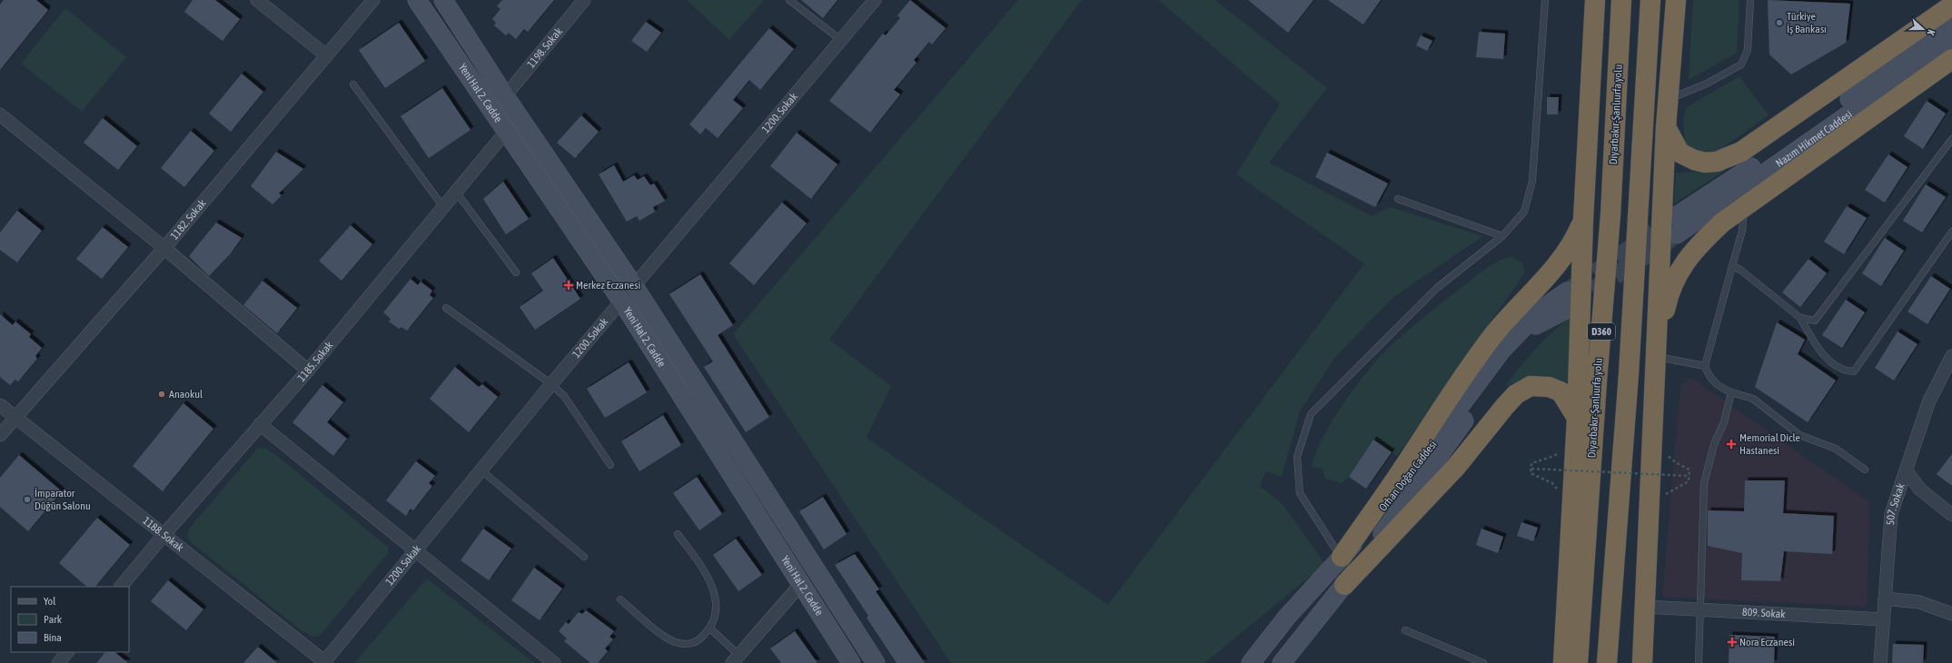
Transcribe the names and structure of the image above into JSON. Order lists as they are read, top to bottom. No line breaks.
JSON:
{"streets":{"highway":["Diyarbakır-Şanlıurfa yolu","D360"],"main road":["Yeni Hal 2. Cadde","Nazım Hikmet Caddesi","Orhan Doğan Caddesi"],"street":["1198. Sokak","1200. Sokak","1182. Sokak","1185. Sokak","507. Sokak","1188. Sokak","809. Sokak"]},"crossings":[["Yeni Hal 2. Cadde","1200. Sokak"],["Yeni Hal 2. Cadde","1185. Sokak"],["1200. Sokak","1188. Sokak"],["1182. Sokak","1188. Sokak"],["1185. Sokak","1188. Sokak"],["507. Sokak","809. Sokak"]],"places":{"other":["Türkiye İş Bankası","Anaokul","İmparator Düğün Salonu"],"health":["Merkez Eczanesi","Memorial Dicle Hastanesi","Nora Eczanesi"]},"legend":["Yol","Park","Bina"],"north":"right"}
